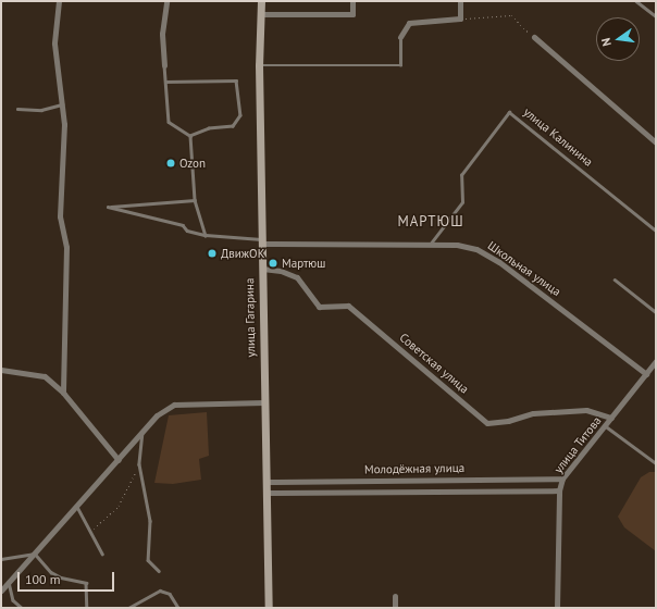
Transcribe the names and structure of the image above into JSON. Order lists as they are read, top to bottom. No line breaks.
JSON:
{"streets":{"main road":["улица Гагарина"],"street":["Школьная улица","Советская улица","улица Титова","Молодёжная улица"],"lane":["улица Калинина"]},"crossings":[["улица Калинина","Школьная улица"],["Школьная улица","улица Гагарина"],["Школьная улица","улица Титова"],["улица Гагарина","Советская улица"],["улица Гагарина","Молодёжная улица"],["Советская улица","улица Титова"],["улица Титова","Молодёжная улица"]],"districts":["МАРТЮШ"],"places":["Ozon","ДвижОК","Мартюш"],"scale_bar":"100 m","north":"left"}
